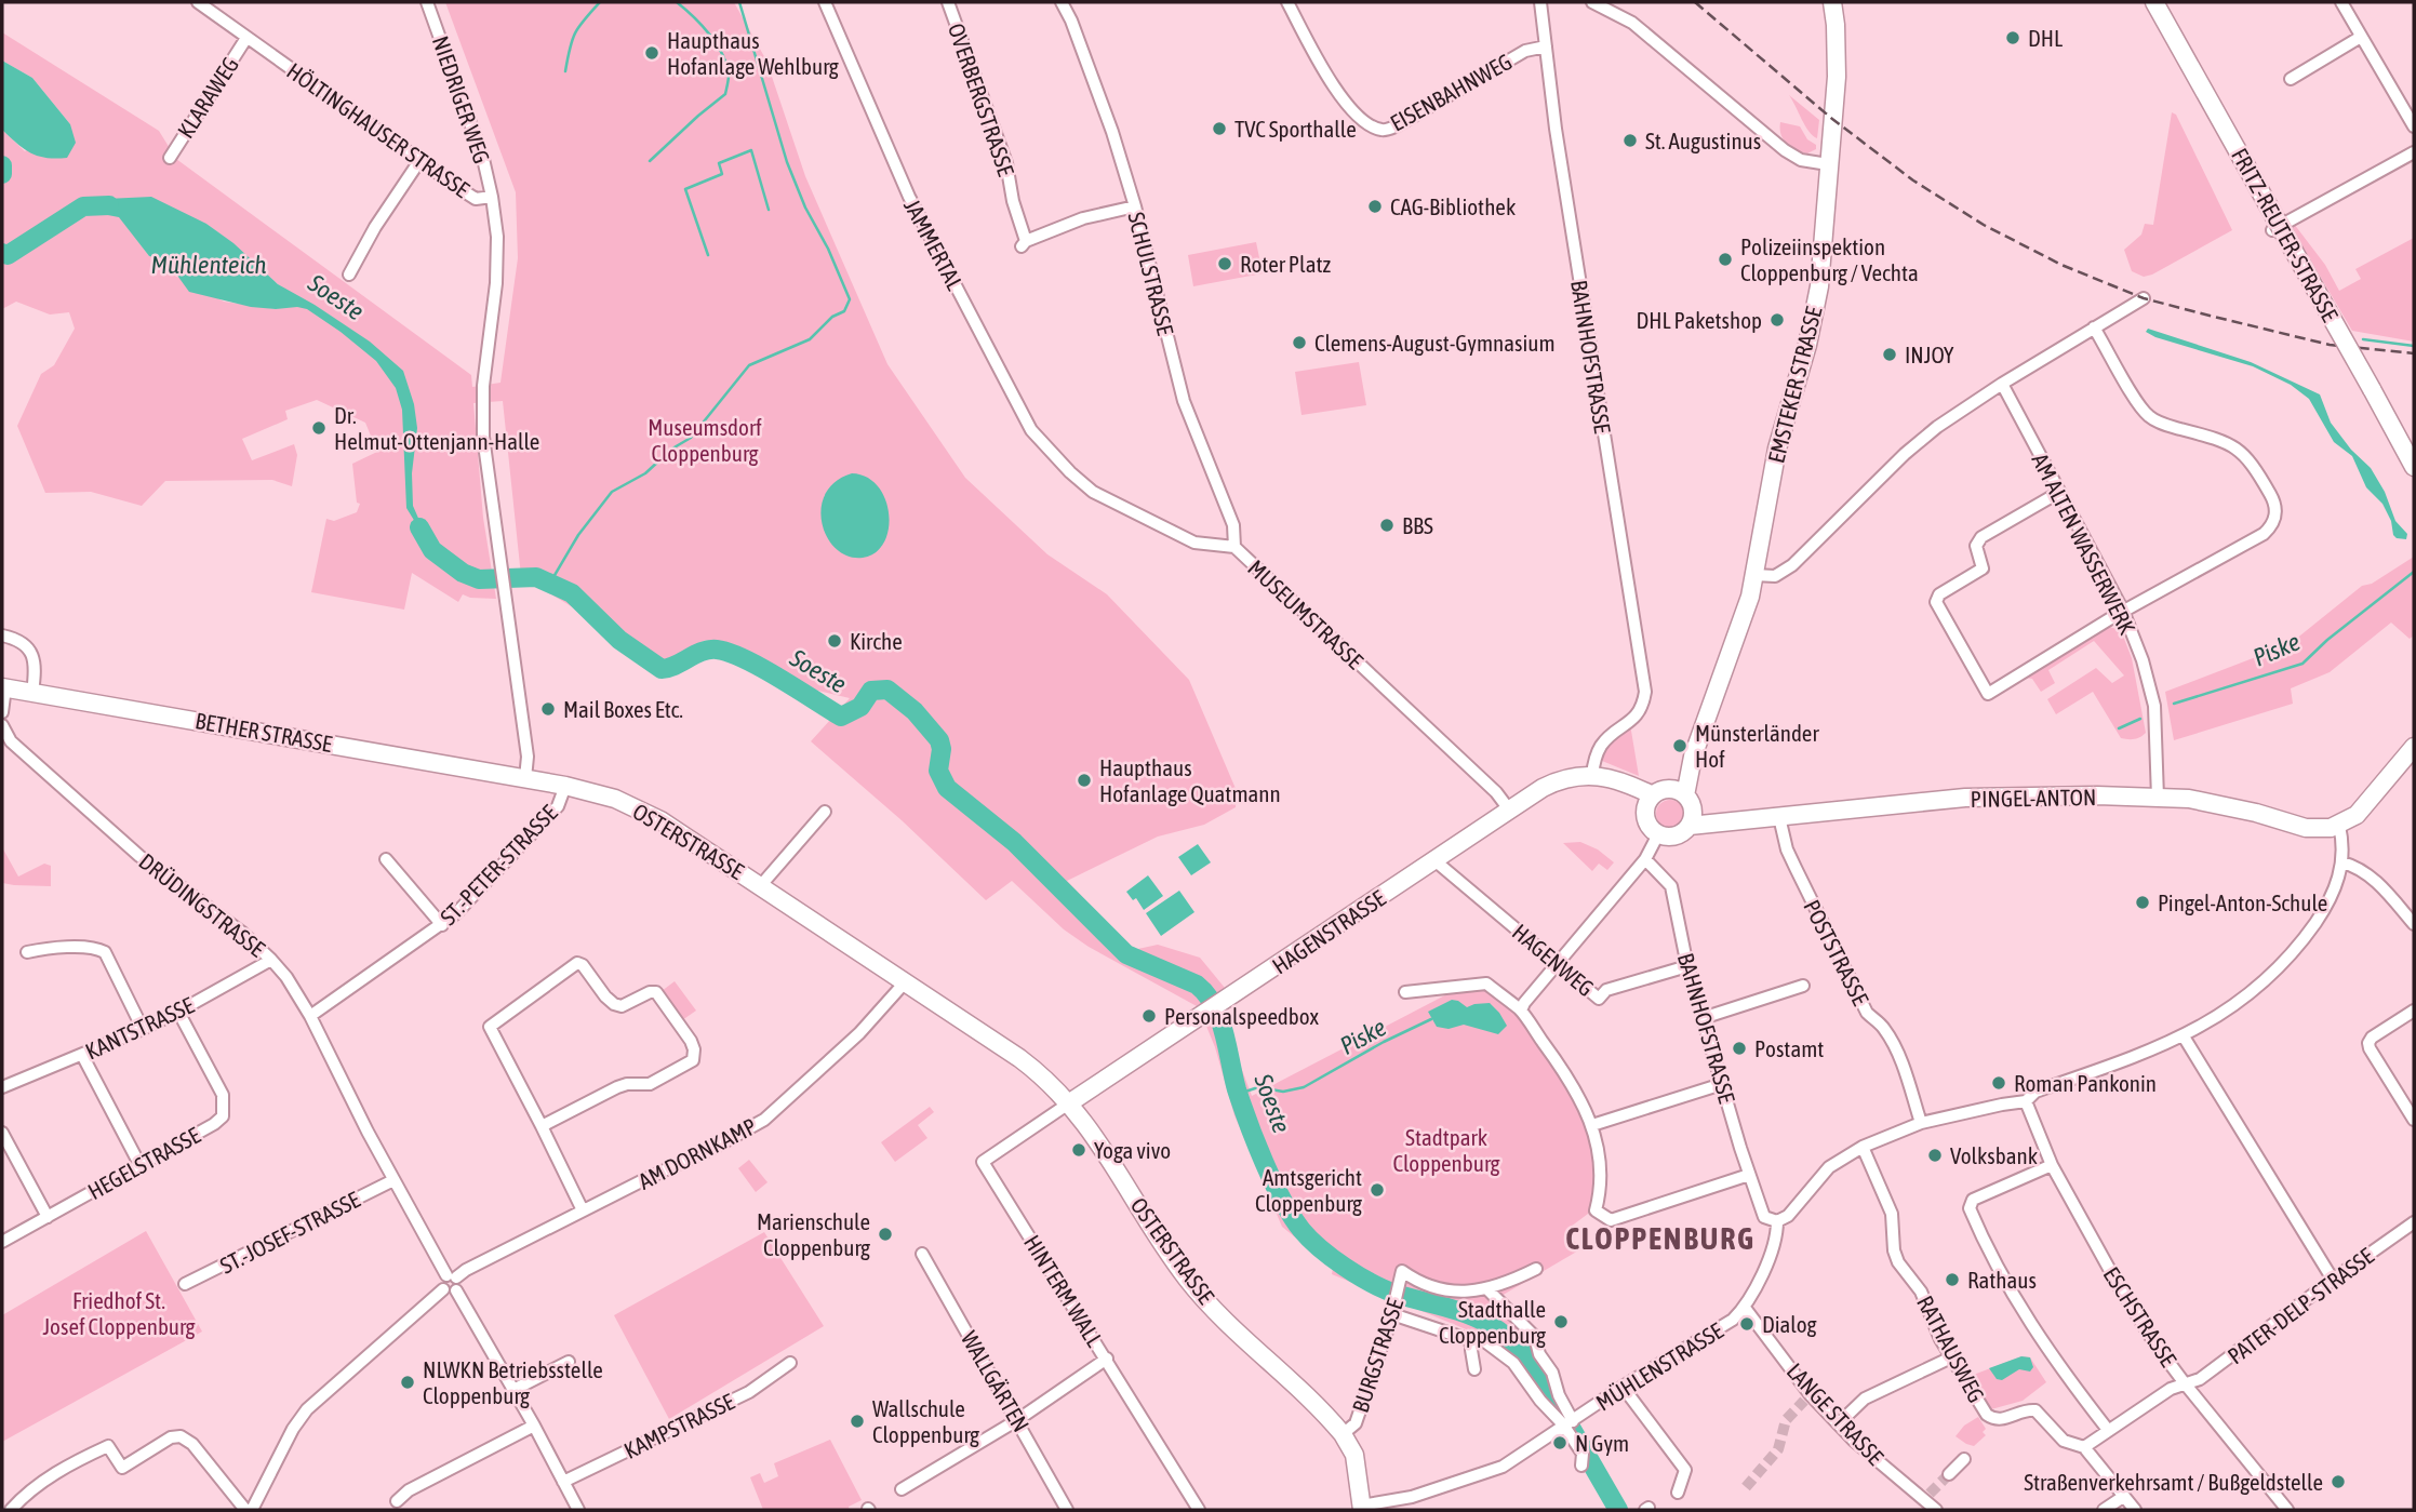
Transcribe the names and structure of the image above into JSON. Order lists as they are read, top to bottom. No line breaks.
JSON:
{"streets":{"street":["EISENBAHNWEG","KLARAWEG","NIEDRIGER WEG","OVERBERGSTRASSE","HÖLTINGHAUSER STRASSE","FRITZ-REUTER-STRASSE","JAMMERTAL","SCHULSTRASSE","BAHNHOFSTRASSE","EMSTEKER STRASSE","AM ALTEN WASSERWERK","MUSEUMSTRASSE","BETHER STRASSE","PINGEL-ANTON","OSTERSTRASSE","ST.-PETER-STRASSE","DRÜDINGSTRASSE","HAGENSTRASSE","POSTSTRASSE","HAGENWEG","KANTSTRASSE","AM DORNKAMP","HEGELSTRASSE","ST.-JOSEF-STRASSE","HINTERM WALL","PATER-DELP-STRASSE","ESCHSTRASSE","RATHAUSWEG","BURGSTRASSE","MÜHLENSTRASSE","WALLGÄRTEN","LANGE STRASSE","KAMPSTRASSE"]},"crossings":[["EISENBAHNWEG","BAHNHOFSTRASSE"],["KLARAWEG","HÖLTINGHAUSER STRASSE"],["NIEDRIGER WEG","HÖLTINGHAUSER STRASSE"],["OVERBERGSTRASSE","SCHULSTRASSE"],["HÖLTINGHAUSER STRASSE","BETHER STRASSE"],["HÖLTINGHAUSER STRASSE","OSTERSTRASSE"],["JAMMERTAL","MUSEUMSTRASSE"],["SCHULSTRASSE","MUSEUMSTRASSE"],["BAHNHOFSTRASSE","HAGENSTRASSE"],["BAHNHOFSTRASSE","HAGENWEG"],["BAHNHOFSTRASSE","MÜHLENSTRASSE"],["EMSTEKER STRASSE","PINGEL-ANTON"],["EMSTEKER STRASSE","HAGENSTRASSE"],["AM ALTEN WASSERWERK","PINGEL-ANTON"],["MUSEUMSTRASSE","HAGENSTRASSE"],["BETHER STRASSE","OSTERSTRASSE"],["PINGEL-ANTON","HAGENSTRASSE"],["PINGEL-ANTON","POSTSTRASSE"],["OSTERSTRASSE","ST.-PETER-STRASSE"],["OSTERSTRASSE","HAGENSTRASSE"],["OSTERSTRASSE","AM DORNKAMP"],["OSTERSTRASSE","HINTERM WALL"],["OSTERSTRASSE","BURGSTRASSE"],["OSTERSTRASSE","MÜHLENSTRASSE"],["ST.-PETER-STRASSE","DRÜDINGSTRASSE"],["DRÜDINGSTRASSE","KANTSTRASSE"],["DRÜDINGSTRASSE","AM DORNKAMP"],["DRÜDINGSTRASSE","ST.-JOSEF-STRASSE"],["HAGENSTRASSE","HAGENWEG"],["HAGENSTRASSE","HINTERM WALL"],["KANTSTRASSE","HEGELSTRASSE"],["PATER-DELP-STRASSE","ESCHSTRASSE"],["PATER-DELP-STRASSE","RATHAUSWEG"],["MÜHLENSTRASSE","LANGE STRASSE"]],"districts":["CLOPPENBURG"],"water":["Mühlenteich","Soeste","Piske"],"parks":["Museumsdorf Cloppenburg","Stadtpark Cloppenburg","Friedhof St. Josef Cloppenburg"],"places":["DHL","Haupthaus Hofanlage Wehlburg","TVC Sporthalle","St. Augustinus","CAG-Bibliothek","Polizeiinspektion Cloppenburg / Vechta","Roter Platz","DHL Paketshop","Clemens-August-Gymnasium","INJOY","Dr. Helmut-Ottenjann-Halle","BBS","Kirche","Mail Boxes Etc.","Münsterländer Hof","Haupthaus Hofanlage Quatmann","Pingel-Anton-Schule","Personalspeedbox","Postamt","Roman Pankonin","Yoga vivo","Volksbank","Amtsgericht Cloppenburg","Marienschule Cloppenburg","Rathaus","Stadthalle Cloppenburg","Dialog","NLWKN Betriebsstelle Cloppenburg","Wallschule Cloppenburg","N Gym","Straßenverkehrsamt / Bußgeldstelle"]}
